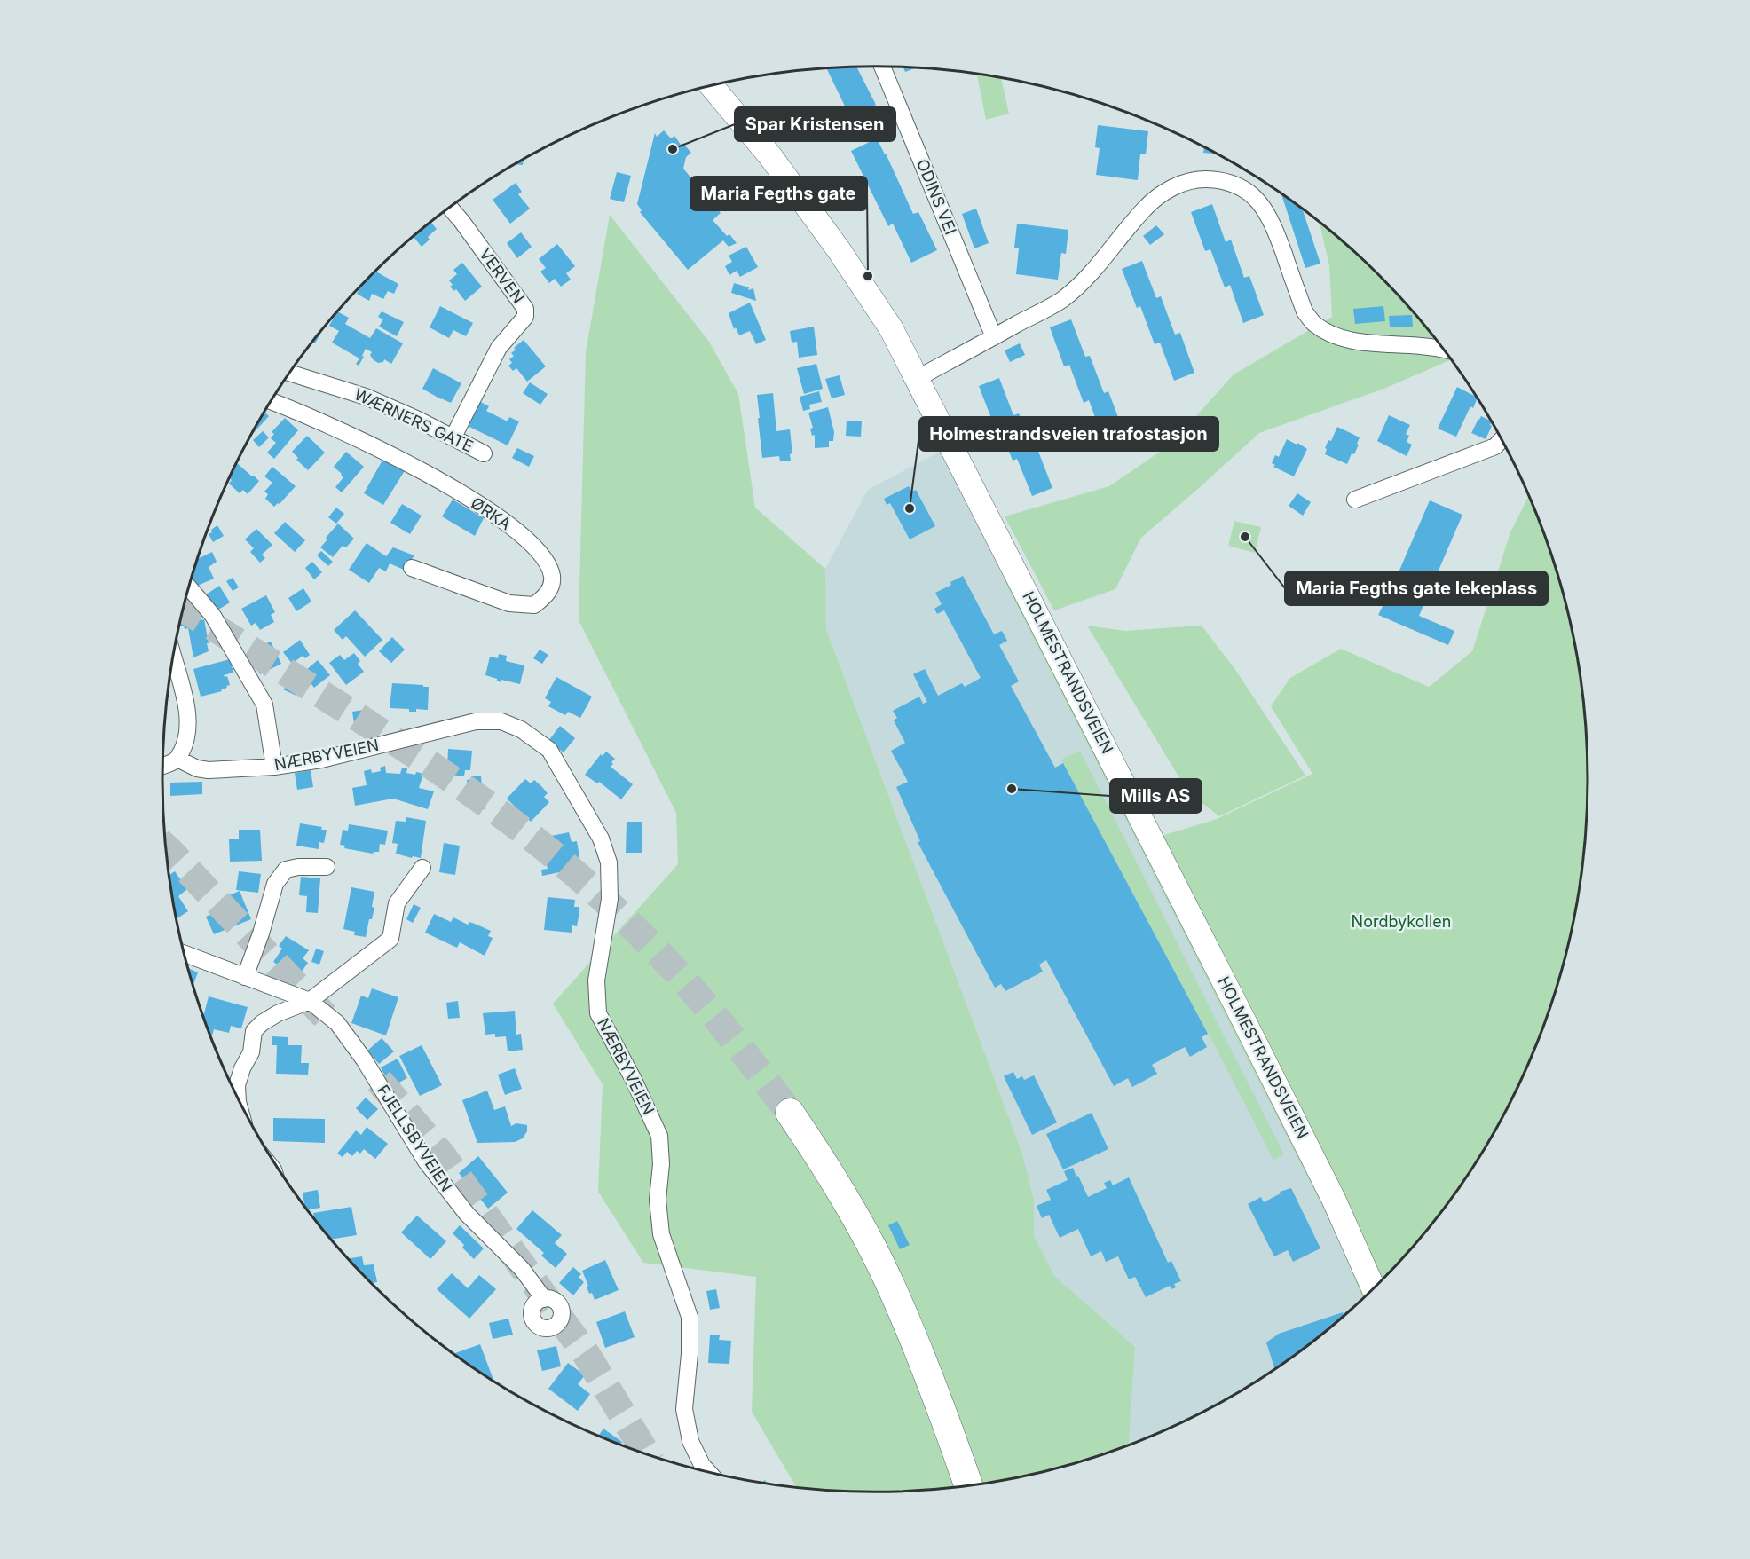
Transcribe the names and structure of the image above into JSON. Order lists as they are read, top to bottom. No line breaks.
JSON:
{"streets":{"main road":["HOLMESTRANDSVEIEN"],"street":["ODINS VEI","VERVEN","WÆRNERS GATE","ØRKA","NÆRBYVEIEN","FJELLSBYVEIEN"]},"crossings":[["VERVEN","WÆRNERS GATE"]],"parks":["Nordbykollen"],"places":["Spar Kristensen","Maria Fegths gate","Holmestrandsveien trafostasjon","Maria Fegths gate lekeplass","Mills AS"]}
